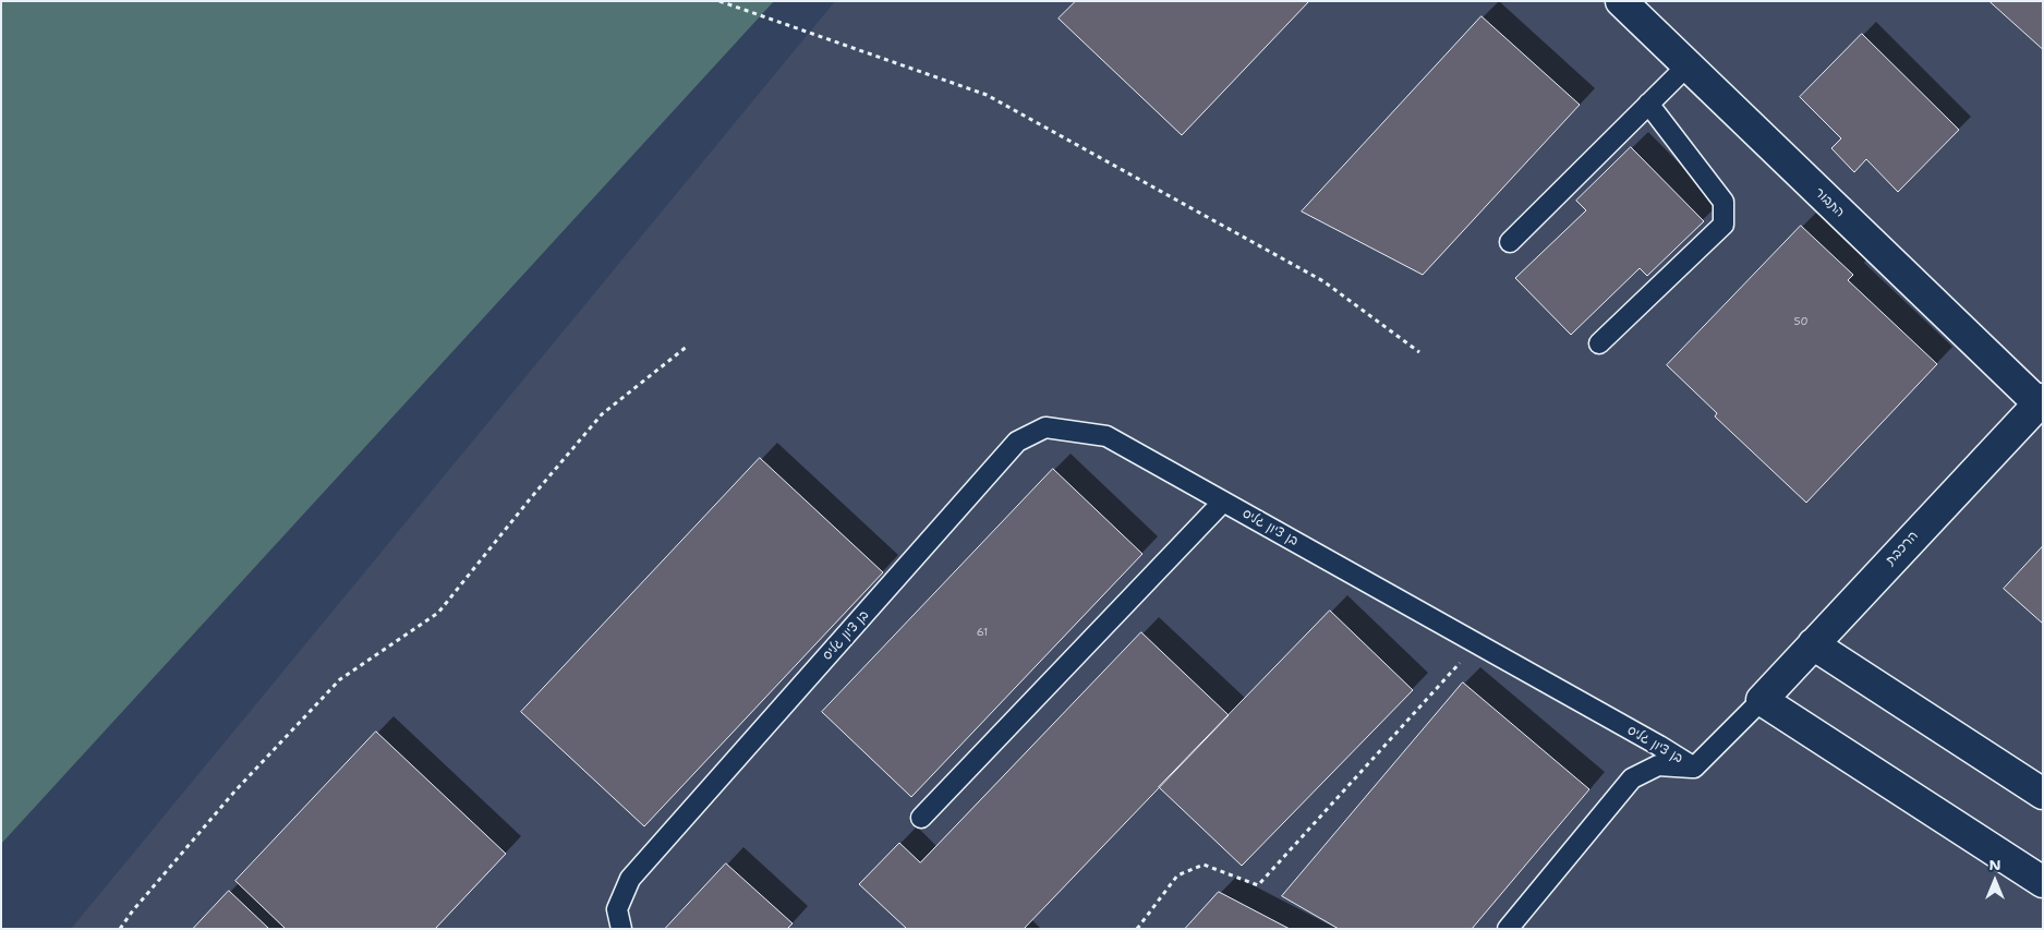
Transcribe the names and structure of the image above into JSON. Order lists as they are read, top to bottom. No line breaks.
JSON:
{"streets":{"street":["התבור","הרכבת"],"lane":["בן ציון גליס"]},"crossings":[["התבור","הרכבת"],["בן ציון גליס","הרכבת"]],"house_numbers":["50","61"],"north":"top"}
